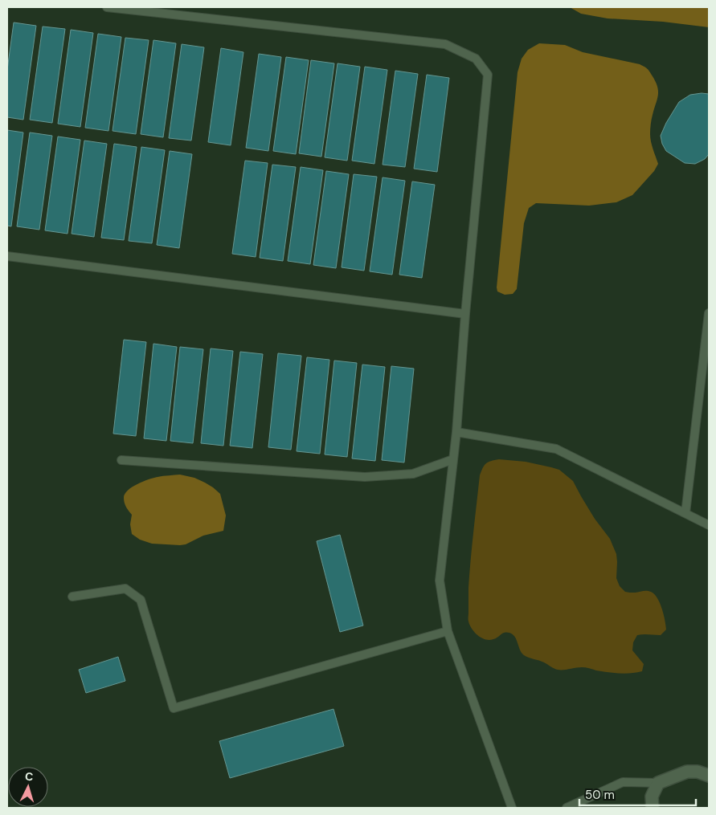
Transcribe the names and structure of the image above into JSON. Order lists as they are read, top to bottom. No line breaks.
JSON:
{"scale_bar":"50 m","north":"top"}
